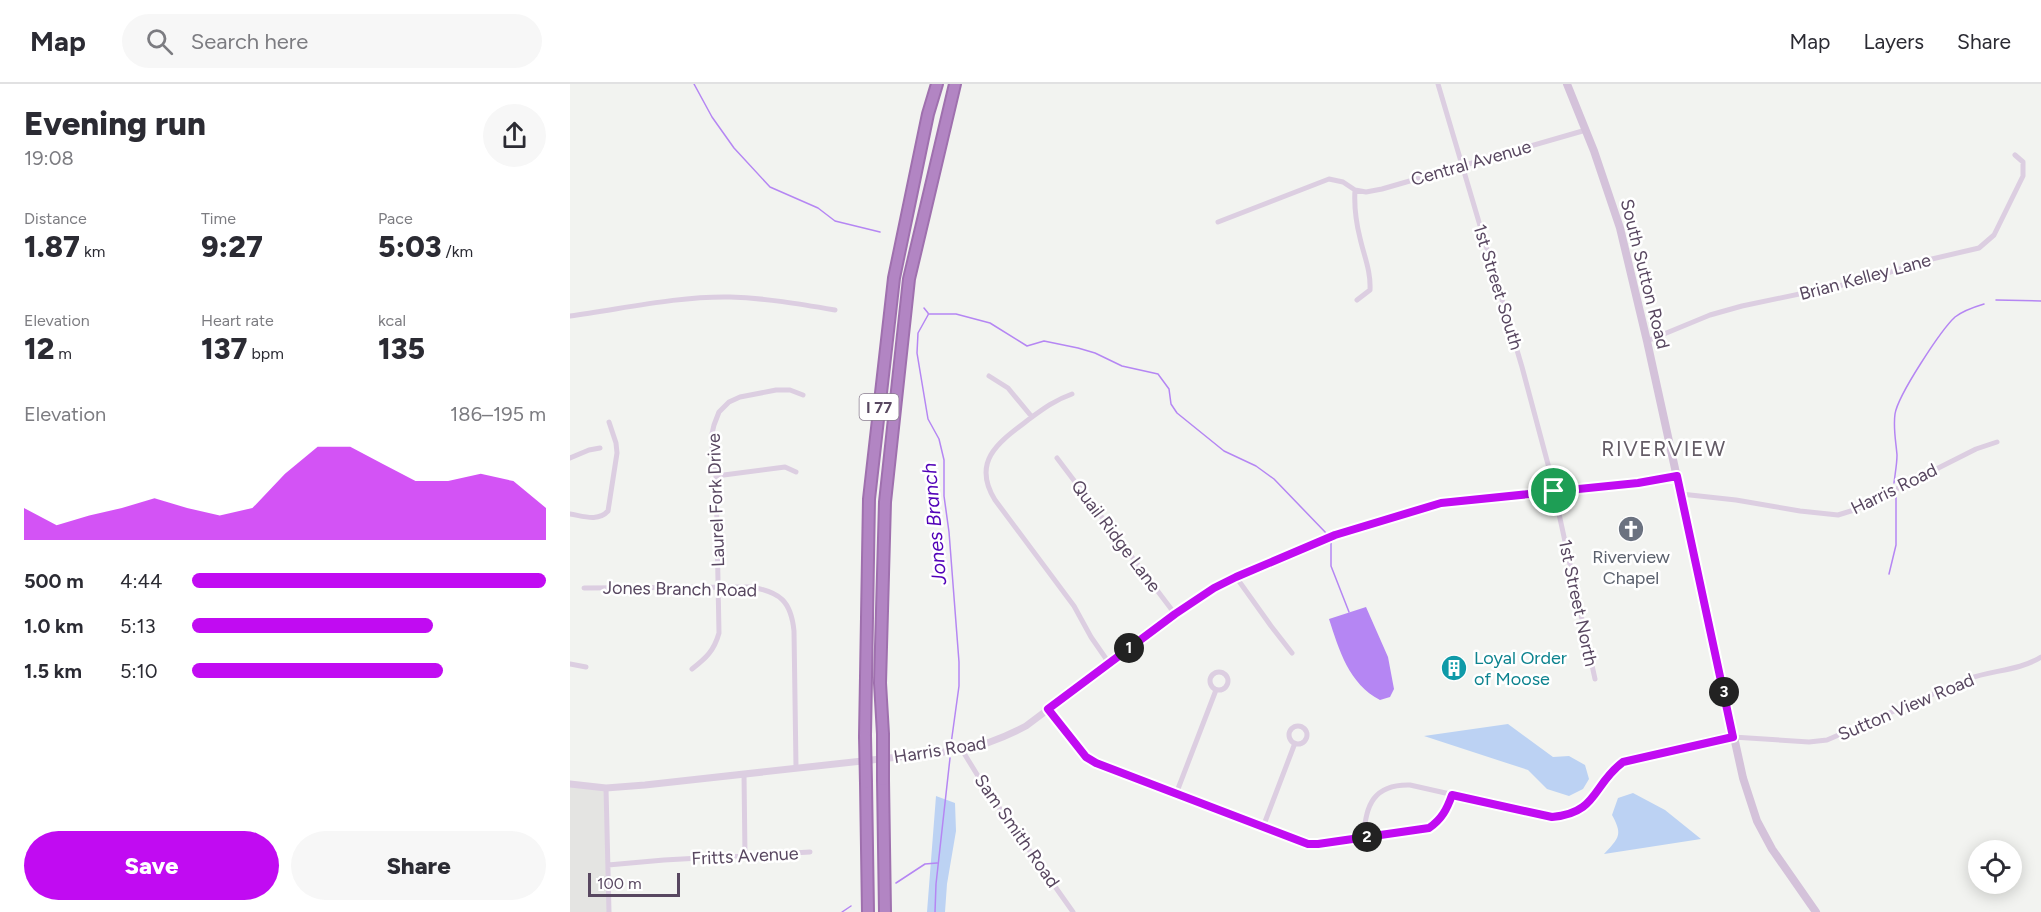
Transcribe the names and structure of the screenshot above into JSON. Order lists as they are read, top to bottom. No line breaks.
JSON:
{"streets":{"highway":["I 77"],"main road":["South Sutton Road"],"street":["Central Avenue","Brian Kelley Lane","1st Street South","Harris Road","Laurel Fork Drive","Quail Ridge Lane","Jones Branch Road","1st Street North","Sutton View Road","Sam Smith Road","Fritts Avenue"]},"crossings":[["Central Avenue","South Sutton Road"],["Central Avenue","1st Street South"],["South Sutton Road","Brian Kelley Lane"],["South Sutton Road","Harris Road"],["South Sutton Road","Sutton View Road"],["1st Street South","Harris Road"],["1st Street South","1st Street North"],["Harris Road","Quail Ridge Lane"],["Harris Road","Jones Branch Road"],["Harris Road","1st Street North"],["Harris Road","Sam Smith Road"],["Laurel Fork Drive","Jones Branch Road"]],"districts":["RIVERVIEW"],"water":["Jones Branch"],"places":{"church":["Riverview Chapel"],"building":["Loyal Order of Moose"]},"scale_bar":"100 m","page":{"header":"Map","search":"Search here","nav":["Map","Layers","Share"],"heading":["Evening run","19:08"],"stats":[["Distance","1.87 km"],["Time","9:27"],["Pace","5:03 /km"],["Elevation","12 m"],["Heart rate","137 bpm"],["kcal","135"]],"chart":["Elevation","186–195 m"],"list":[{"name":"500 m","note":"4:44"},{"name":"1.0 km","note":"5:13"},{"name":"1.5 km","note":"5:10"}],"pins":["1","3","2"],"buttons":["Save","Share"],"scale":"100 m"}}
